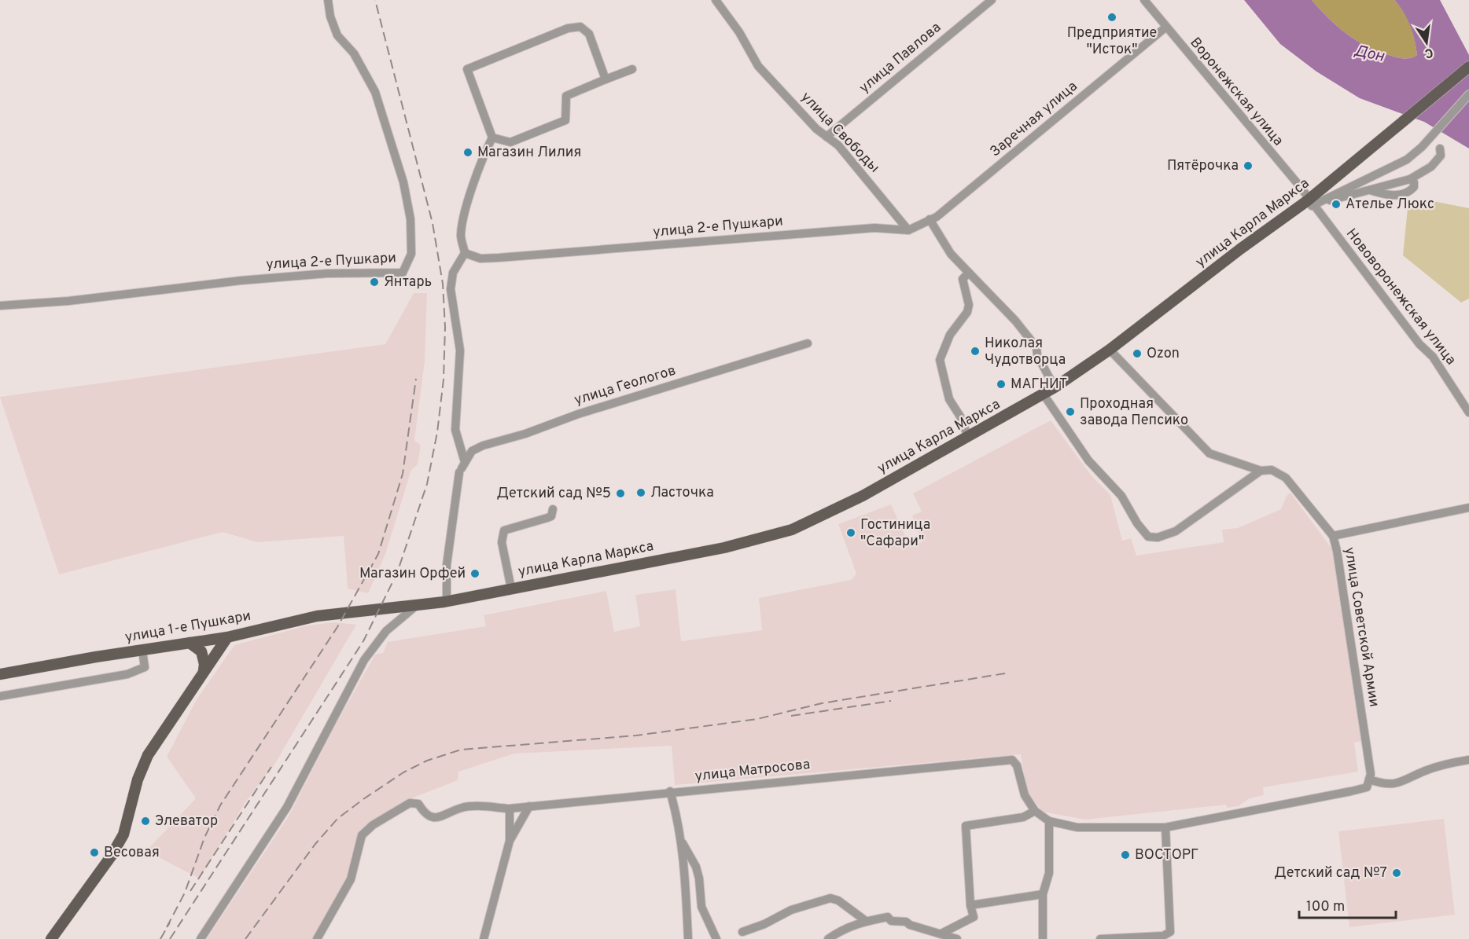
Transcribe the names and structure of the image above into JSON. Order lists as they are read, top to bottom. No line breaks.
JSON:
{"streets":{"main road":["улица Карла Маркса","улица 1-е Пушкари"],"street":["улица Павлова","Воронежская улица","Заречная улица","улица Свободы","улица 2-е Пушкари","Нововоронежская улица","улица Геологов","улица Советской Армии","улица Матросова"]},"crossings":[["улица Павлова","улица Свободы"],["Воронежская улица","Заречная улица"],["Воронежская улица","улица Карла Маркса"],["Воронежская улица","Нововоронежская улица"],["Заречная улица","улица Свободы"],["Заречная улица","улица 2-е Пушкари"],["улица Свободы","улица 2-е Пушкари"],["улица Карла Маркса","Нововоронежская улица"],["улица Карла Маркса","улица 1-е Пушкари"],["улица Карла Маркса","улица Советской Армии"]],"water":["Дон"],"places":["Предприятие \"Исток\"","Магазин Лилия","Пятёрочка","Ателье Люкс","Янтарь","Николая Чудотворца","Ozon","МАГНИТ","Проходная завода Пепсико","Ласточка","Детский сад №5","Гостиница \"Сафари\"","Магазин Орфей","Элеватор","Весовая","ВОСТОРГ","Детский сад №7"],"scale_bar":"100 m","north":"bottom"}
